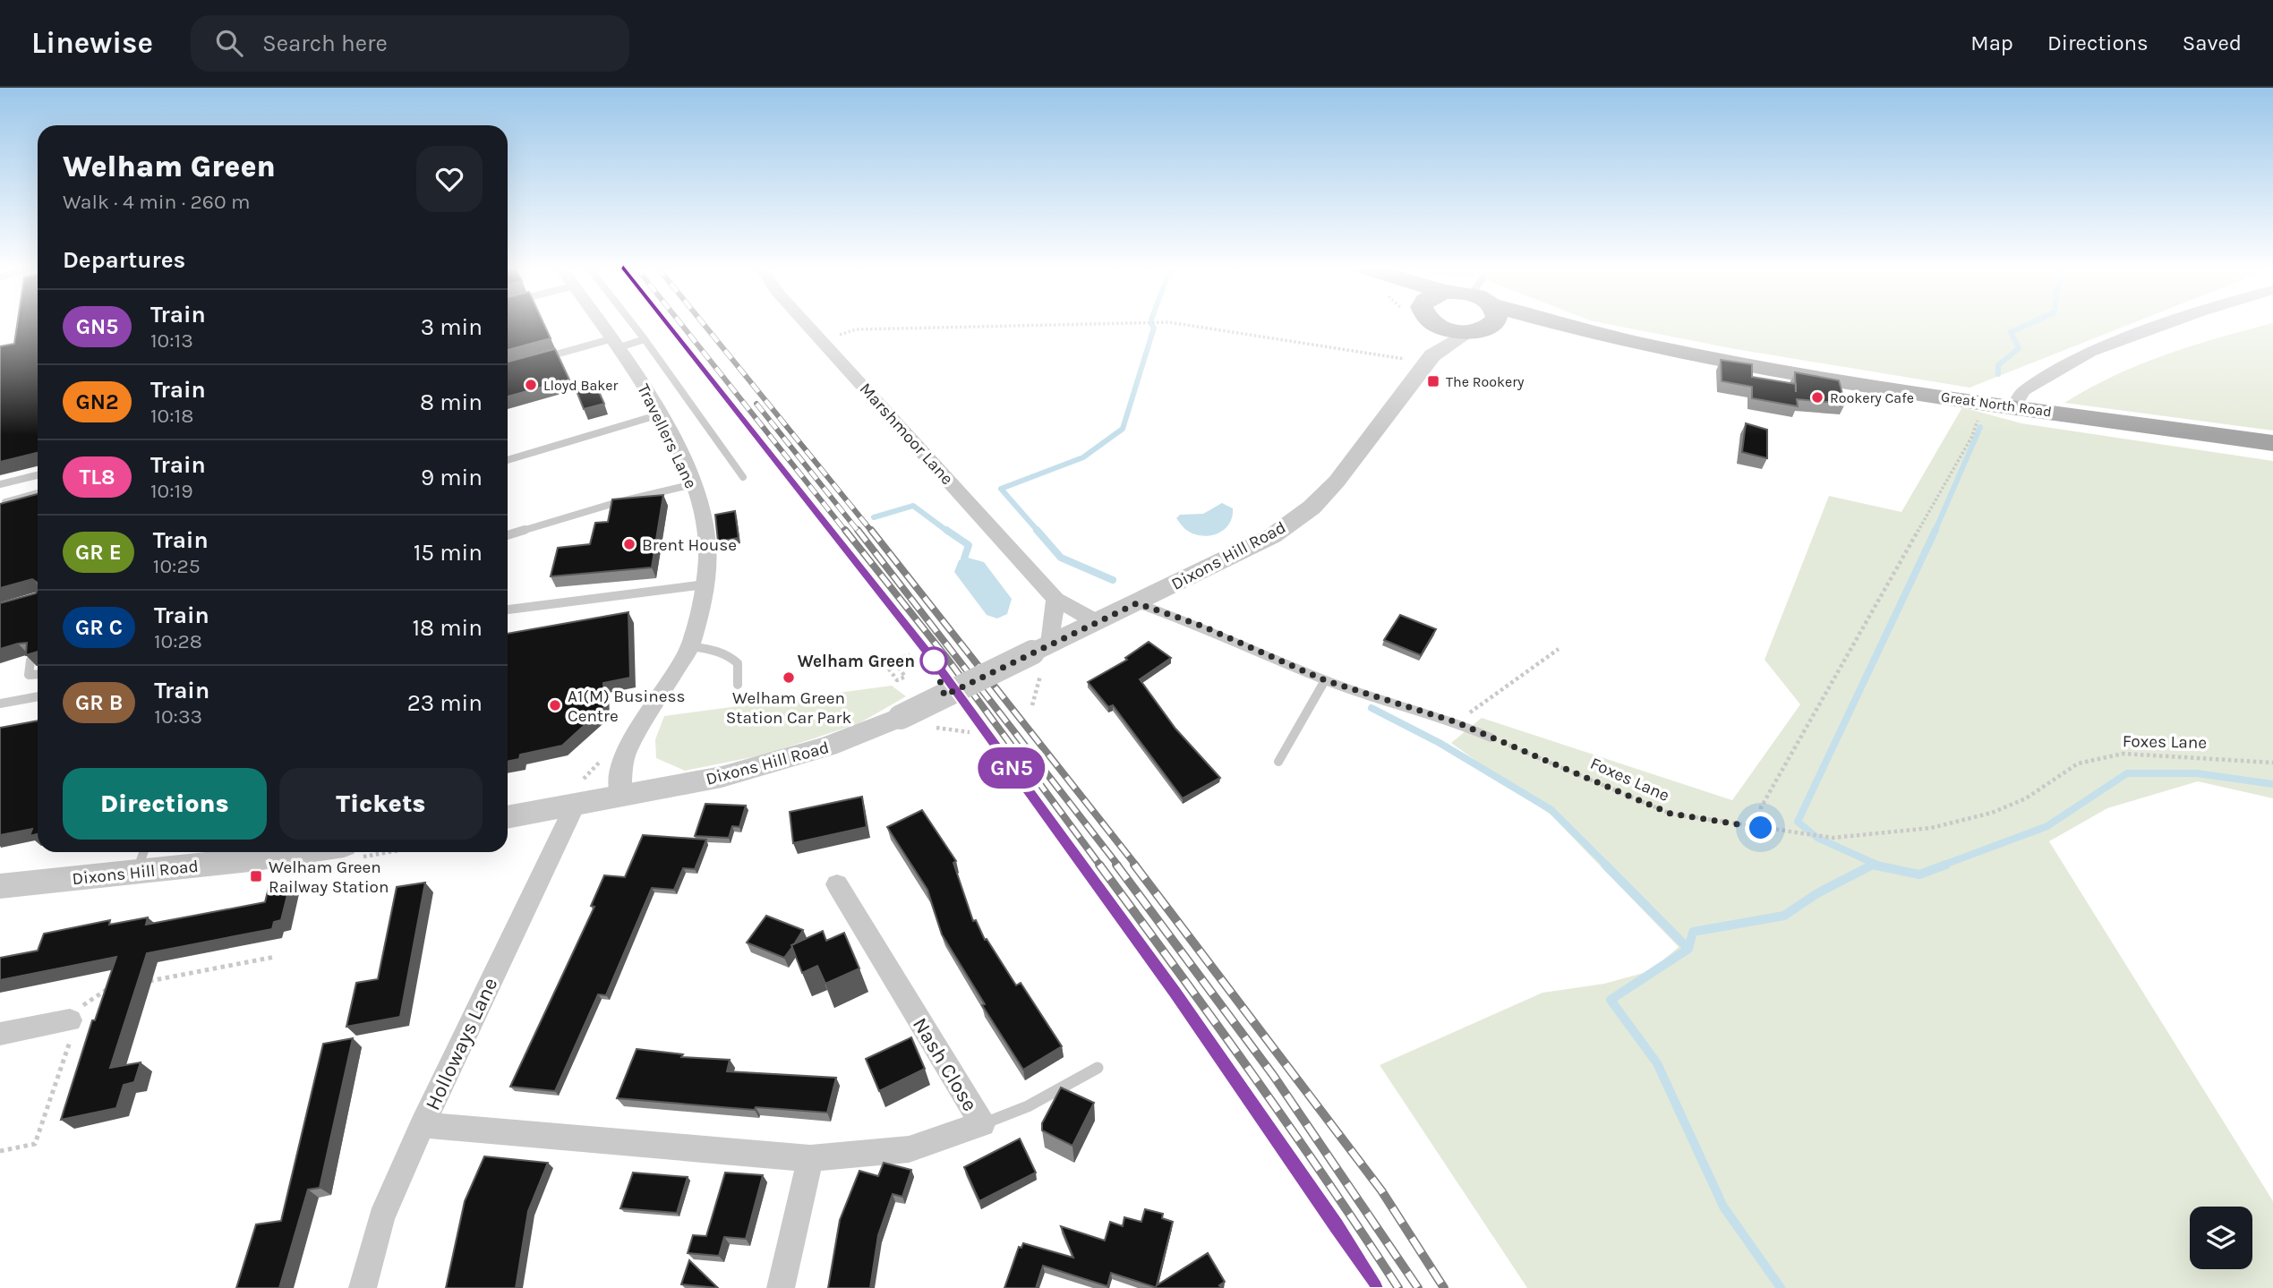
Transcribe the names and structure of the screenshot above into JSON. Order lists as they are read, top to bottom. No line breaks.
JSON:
{"streets":{"main road":["Great North Road"],"street":["Marshmoor Lane","Travellers Lane","Dixons Hill Road","Holloways Lane","Nash Close"],"path":["Foxes Lane"]},"crossings":[["Marshmoor Lane","Dixons Hill Road"],["Travellers Lane","Dixons Hill Road"],["Dixons Hill Road","Holloways Lane"],["Holloways Lane","Nash Close"]],"places":{"transit":["The Rookery","Welham Green Railway Station"],"other":["Lloyd Baker","Rookery Cafe","Brent House","Welham Green","Welham Green Station Car Park","A1(M) Business Centre"]},"page":{"header":"Linewise","search":"Search here","nav":["Map","Directions","Saved"],"on_map":"GN5","heading":[["Welham Green","Walk · 4 min · 260 m"],"Departures"],"list":[{"mark":"GN5","name":"Train","note":"10:13","value":"3 min"},{"mark":"GN2","name":"Train","note":"10:18","value":"8 min"},{"mark":"TL8","name":"Train","note":"10:19","value":"9 min"},{"mark":"GR E","name":"Train","note":"10:25","value":"15 min"},{"mark":"GR C","name":"Train","note":"10:28","value":"18 min"},{"mark":"GR B","name":"Train","note":"10:33","value":"23 min"}],"buttons":["Directions","Tickets"]}}
